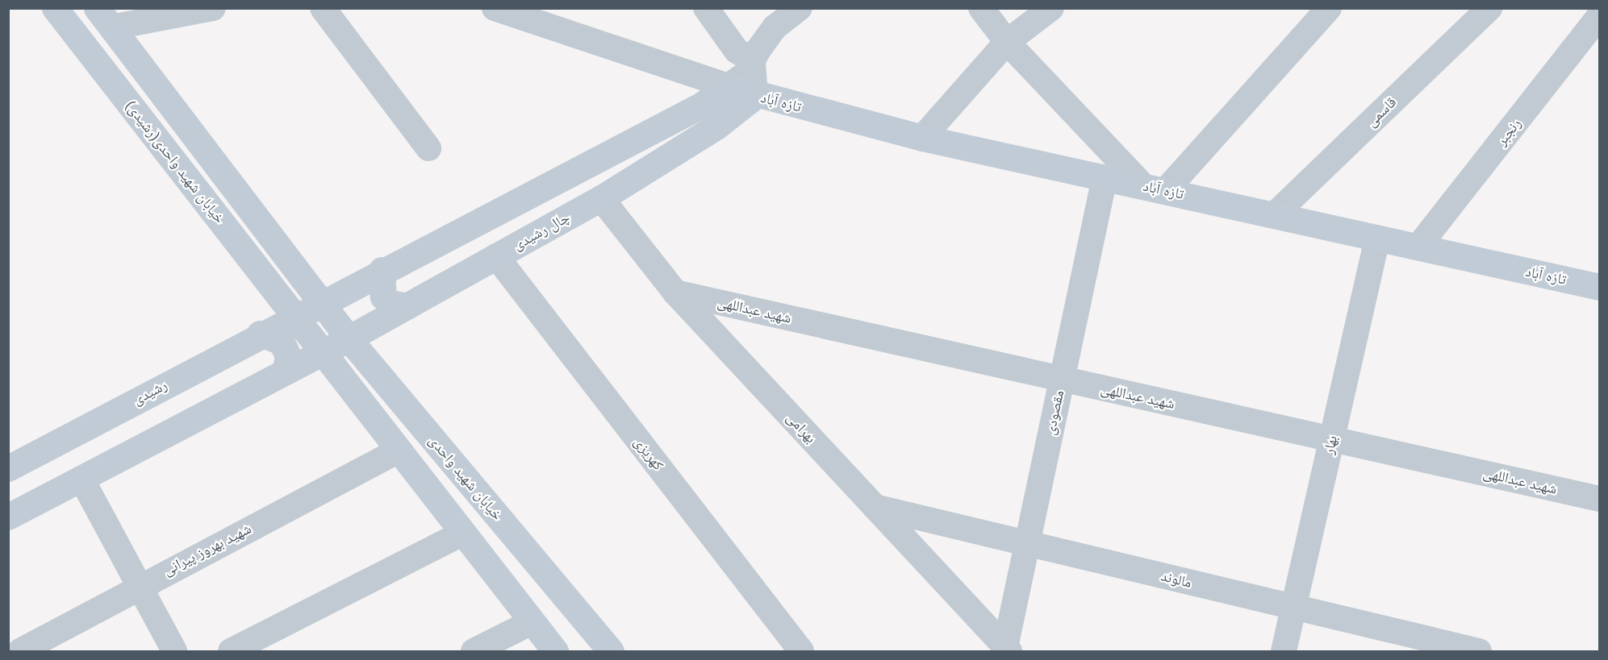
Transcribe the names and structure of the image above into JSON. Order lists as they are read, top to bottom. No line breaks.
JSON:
{"streets":{"street":["تازه آباد","قاسمی","رنجبر","خیابان شهید واحدی(رشیدی)","چال رشیدی","شهید عبداللهی","رشیدی","مقصودی","بهرامی","بهار","کهریزی","خیابان شهید واحدی","شهید بهروز پیرانی","مالوند"]},"crossings":[["تازه آباد","قاسمی"],["تازه آباد","رنجبر"],["تازه آباد","چال رشیدی"],["تازه آباد","مقصودی"],["تازه آباد","بهار"],["خیابان شهید واحدی(رشیدی)","رشیدی"],["خیابان شهید واحدی(رشیدی)","خیابان شهید واحدی"],["چال رشیدی","بهرامی"],["چال رشیدی","کهریزی"],["چال رشیدی","خیابان شهید واحدی"],["شهید عبداللهی","مقصودی"],["شهید عبداللهی","بهرامی"],["شهید عبداللهی","بهار"],["مقصودی","بهرامی"],["مقصودی","مالوند"],["بهرامی","مالوند"],["بهار","مالوند"]]}
